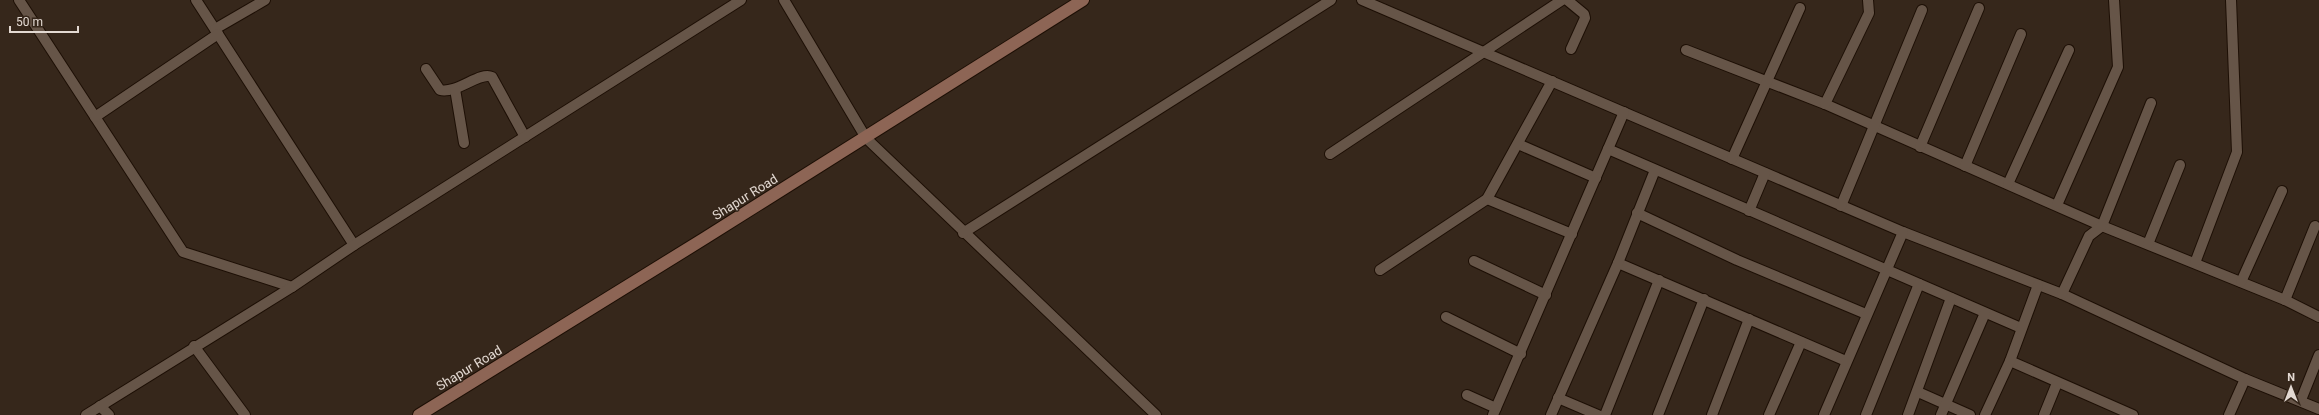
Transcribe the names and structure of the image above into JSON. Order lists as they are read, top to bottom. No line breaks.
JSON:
{"streets":{"street":["Shapur Road"]},"scale_bar":"50 m","north":"top"}
